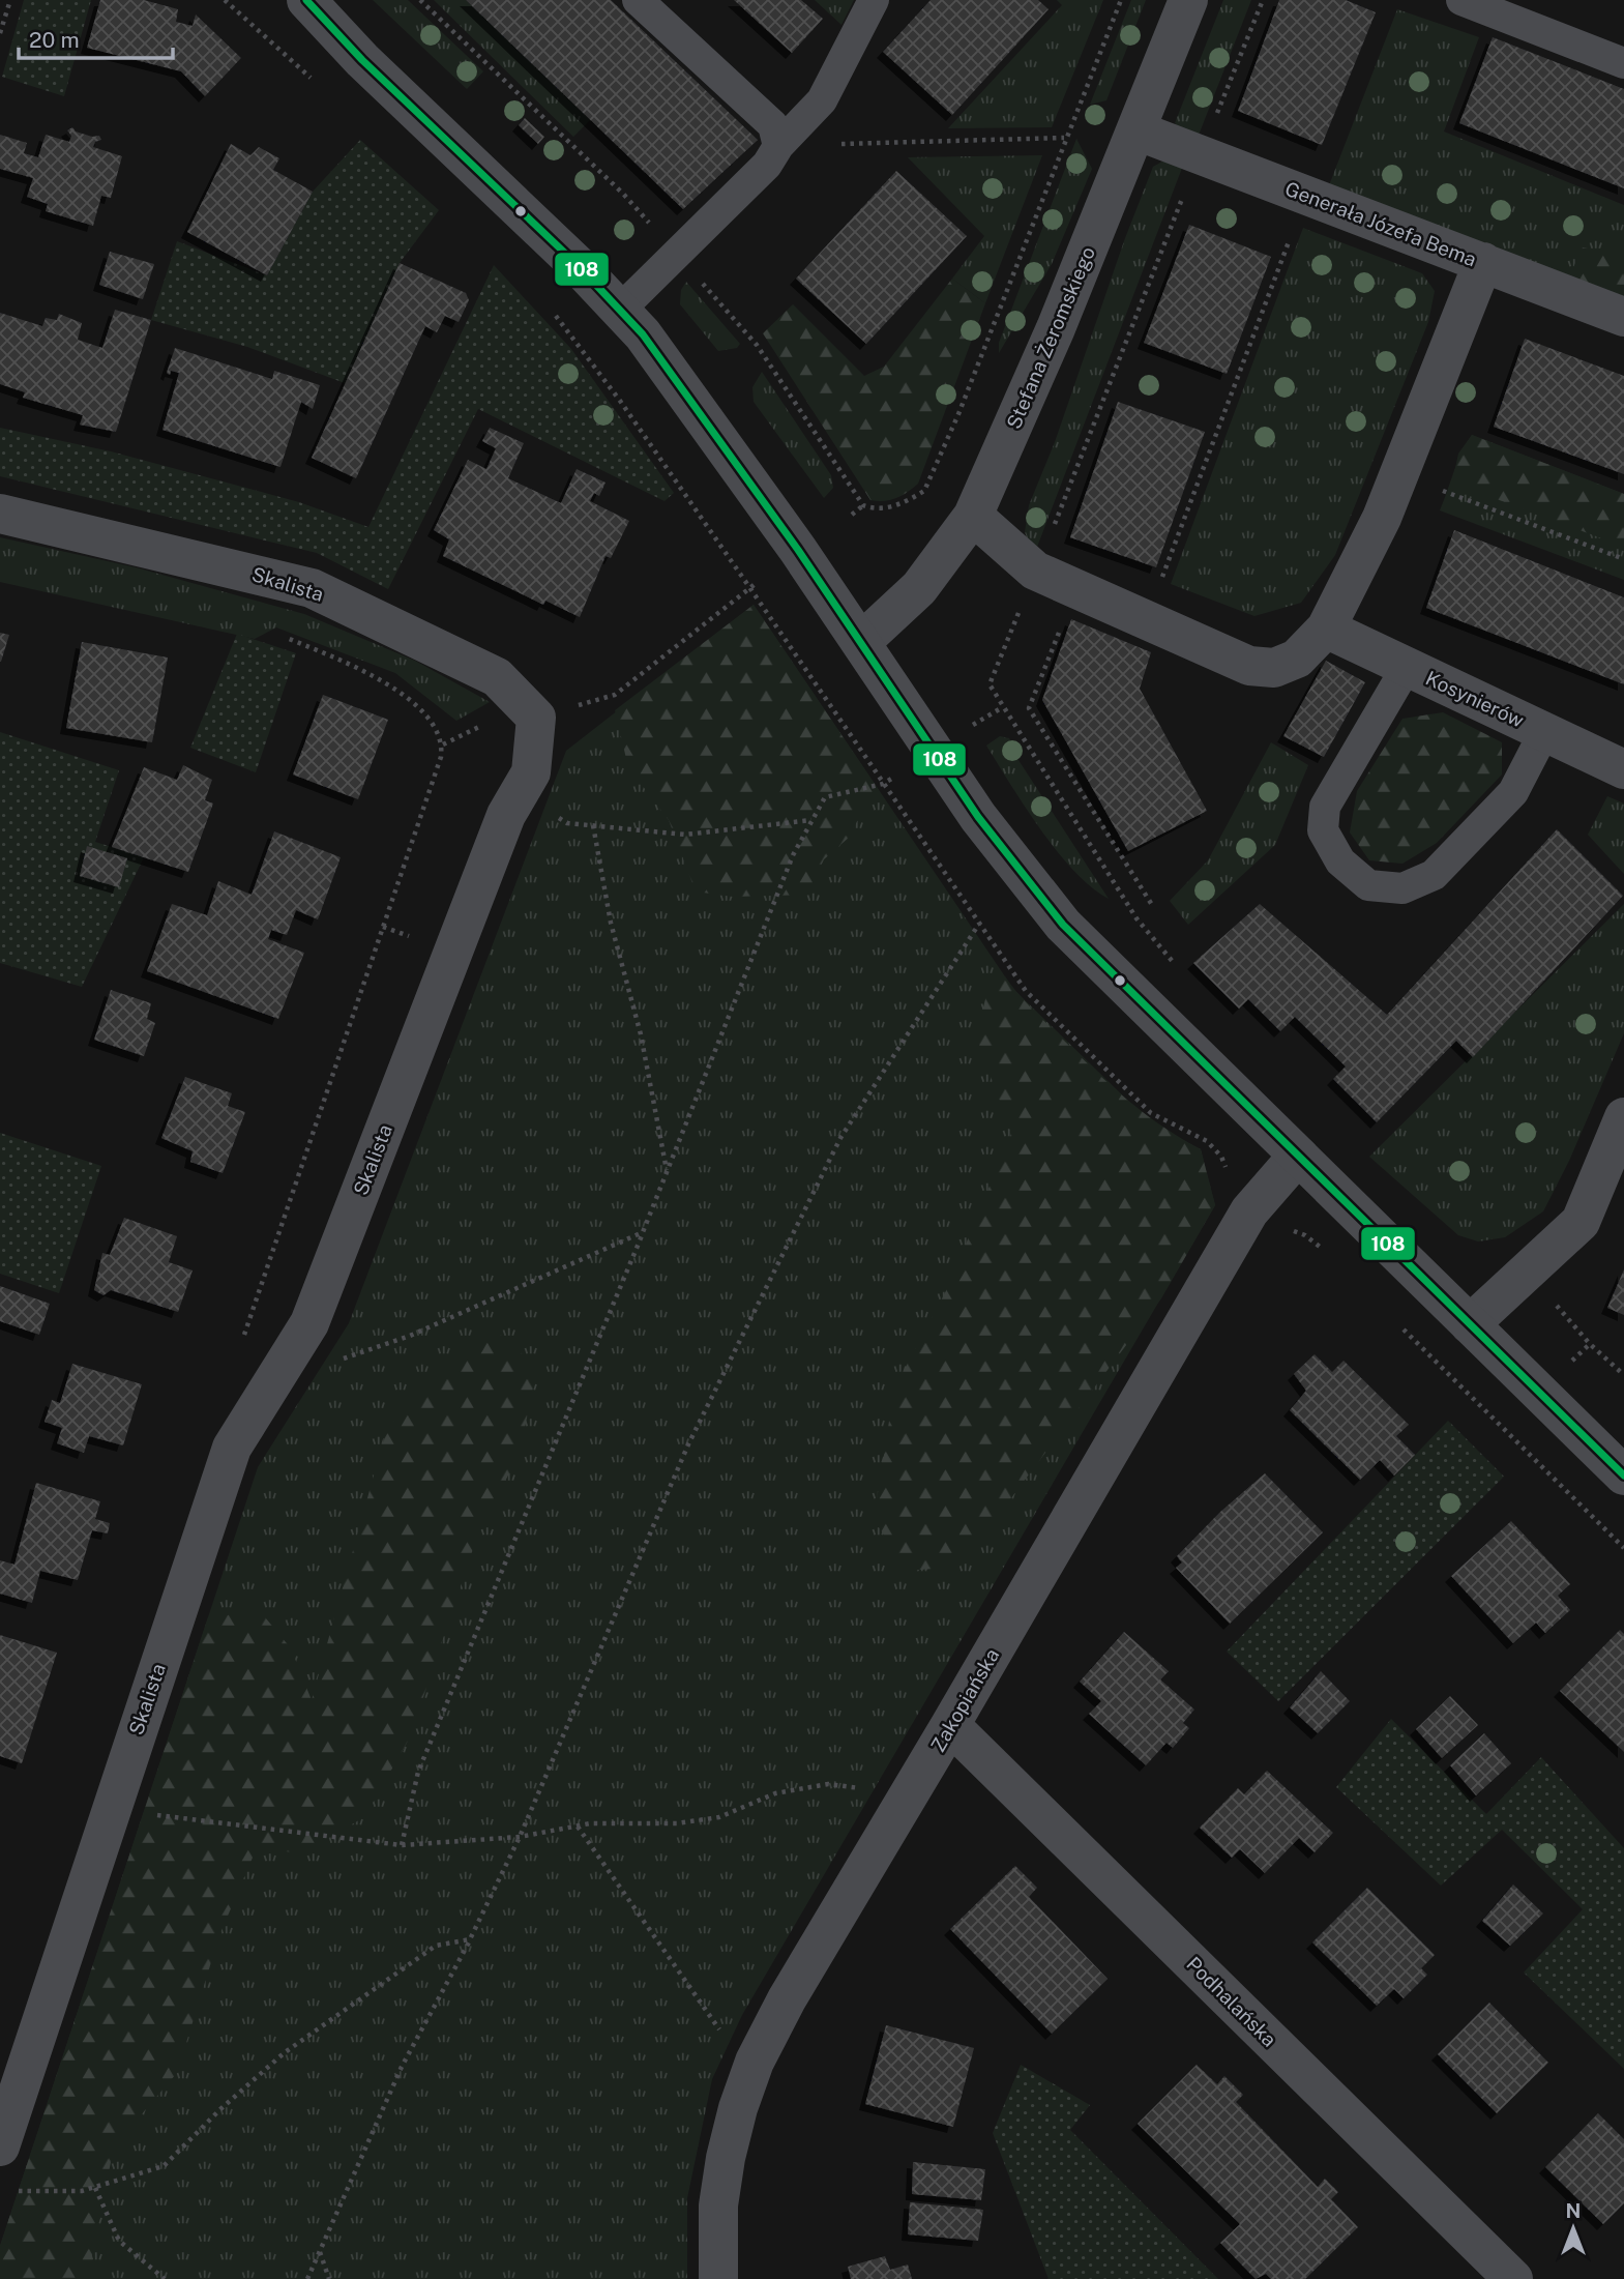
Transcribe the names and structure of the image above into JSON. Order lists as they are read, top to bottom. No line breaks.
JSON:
{"streets":{"street":["Generała Józefa Bema","Stefana Żeromskiego","Skalista","Kosynierów","Zakopiańska","Podhalańska"]},"crossings":[["Generała Józefa Bema","Stefana Żeromskiego"],["Zakopiańska","Podhalańska"]],"lines":["transit line 108"],"scale_bar":"20 m","north":"top"}
